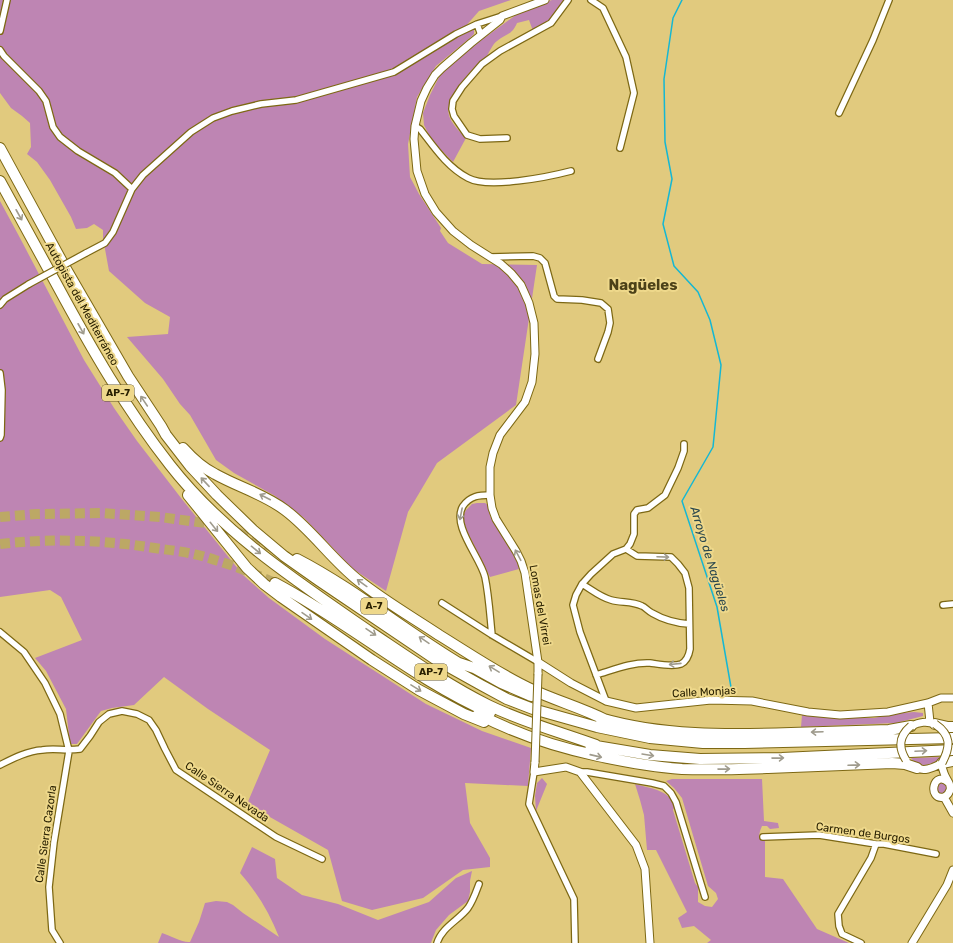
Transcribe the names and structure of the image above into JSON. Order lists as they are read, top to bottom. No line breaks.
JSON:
{"streets":{"highway":["Autopista del Mediterráneo","AP-7","A-7"],"street":["Lomas del Virrei","Calle Monjas","Calle Sierra Nevada","Carmen de Burgos","Calle Sierra Cazorla"]},"crossings":[["Autopista del Mediterráneo","A-7"],["Lomas del Virrei","Calle Monjas"],["Calle Sierra Nevada","Calle Sierra Cazorla"]],"districts":["Nagüeles"],"water":["Arroyo de Nagüeles"]}
